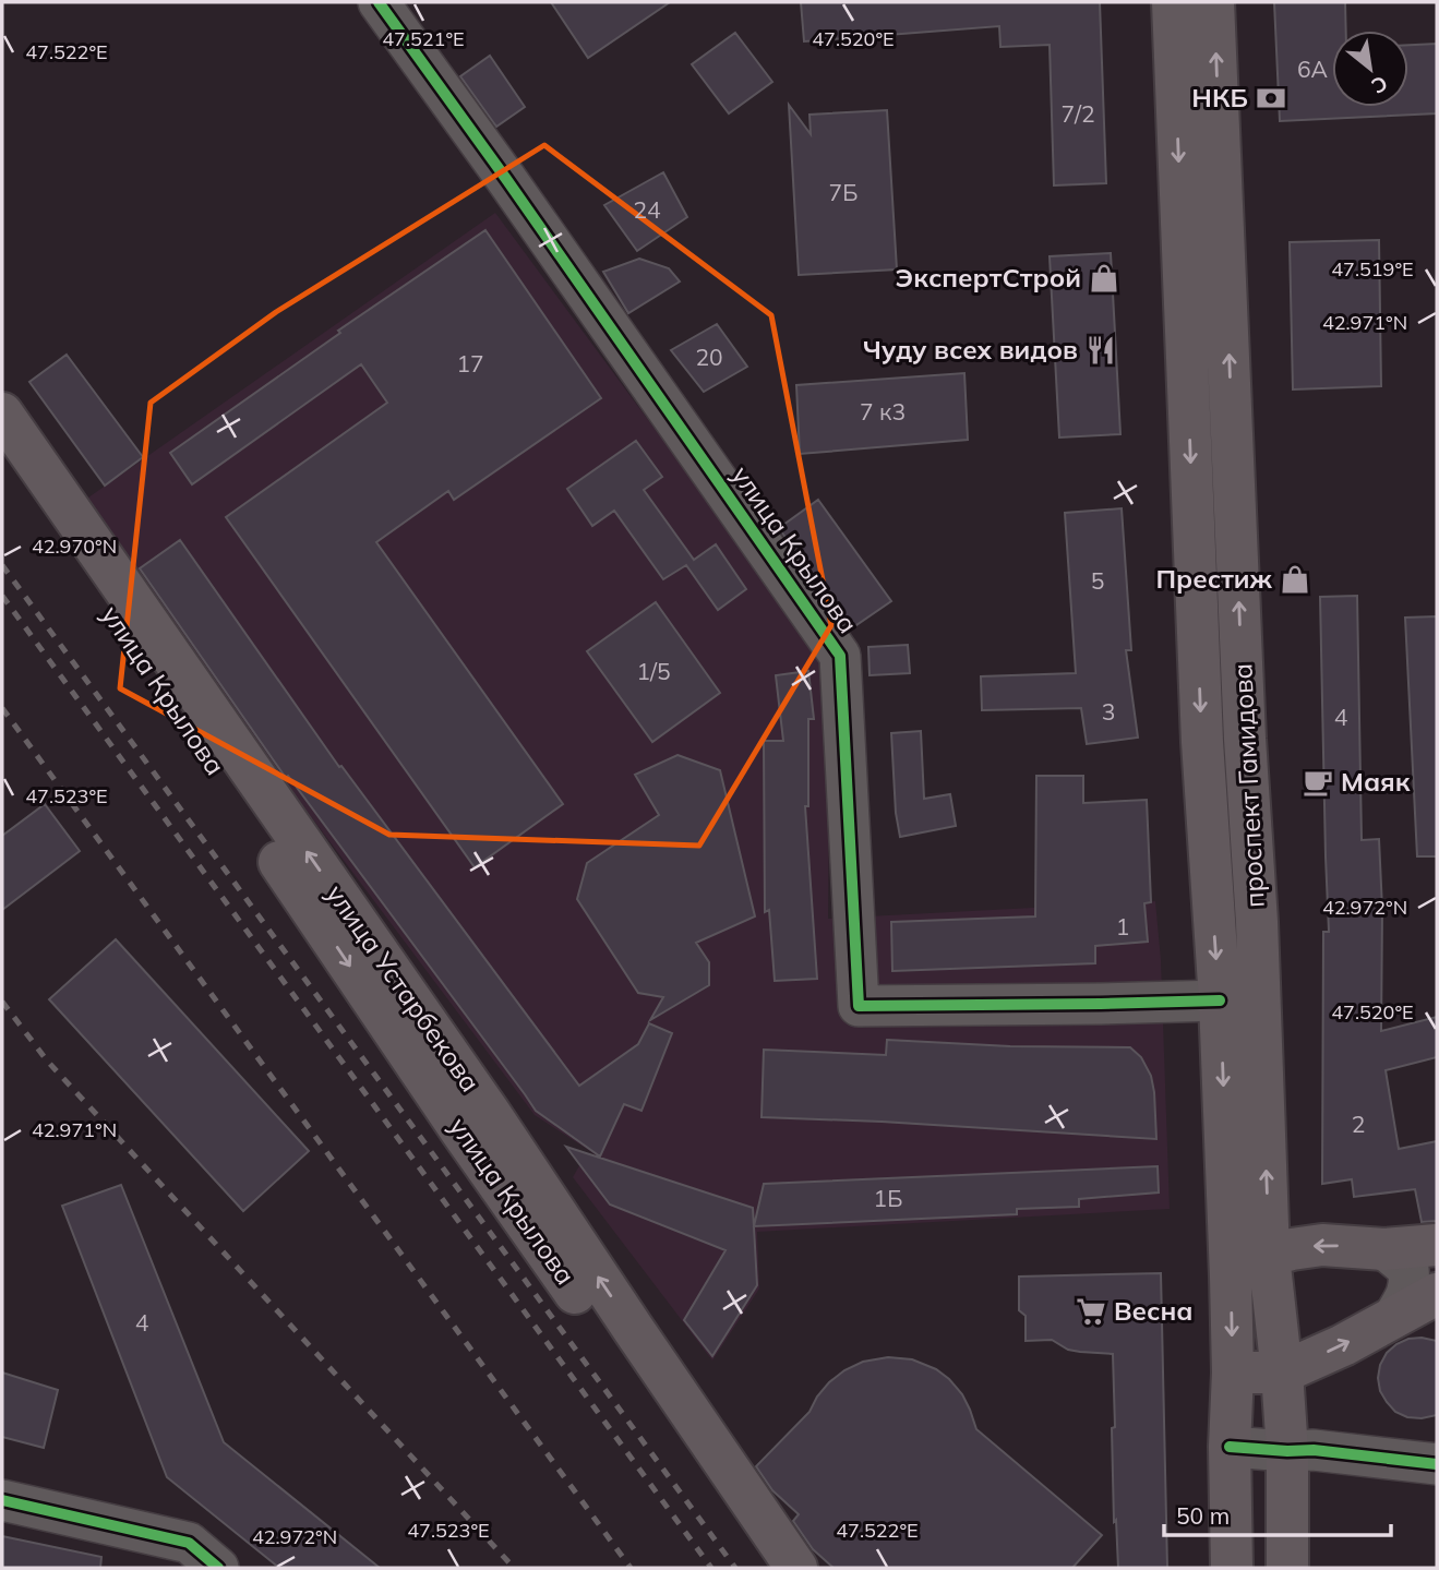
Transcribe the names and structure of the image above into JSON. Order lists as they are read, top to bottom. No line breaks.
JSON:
{"streets":{"main road":["улица Крылова","проспект Гамидова","улица Устарбекова"]},"crossings":[["улица Крылова","проспект Гамидова"]],"one_way":["улица Крылова","улица Устарбекова"],"places":{"bank":["НКБ"],"shop":["ЭкспертСтрой","Престиж"],"restaurant":["Чуду всех видов"],"cafe":["Маяк"],"supermarket":["Весна"]},"house_numbers":["6А","7/2","7Б","24","20","17","7 к3","5","1/5","3","4","1","2","1Б","4"],"scale_bar":"50 m","north":"bottom right","coordinates":["47.520°E","47.521°E","47.522°E","47.519°E","42.971°N","42.970°N","47.523°E","42.972°N"]}
